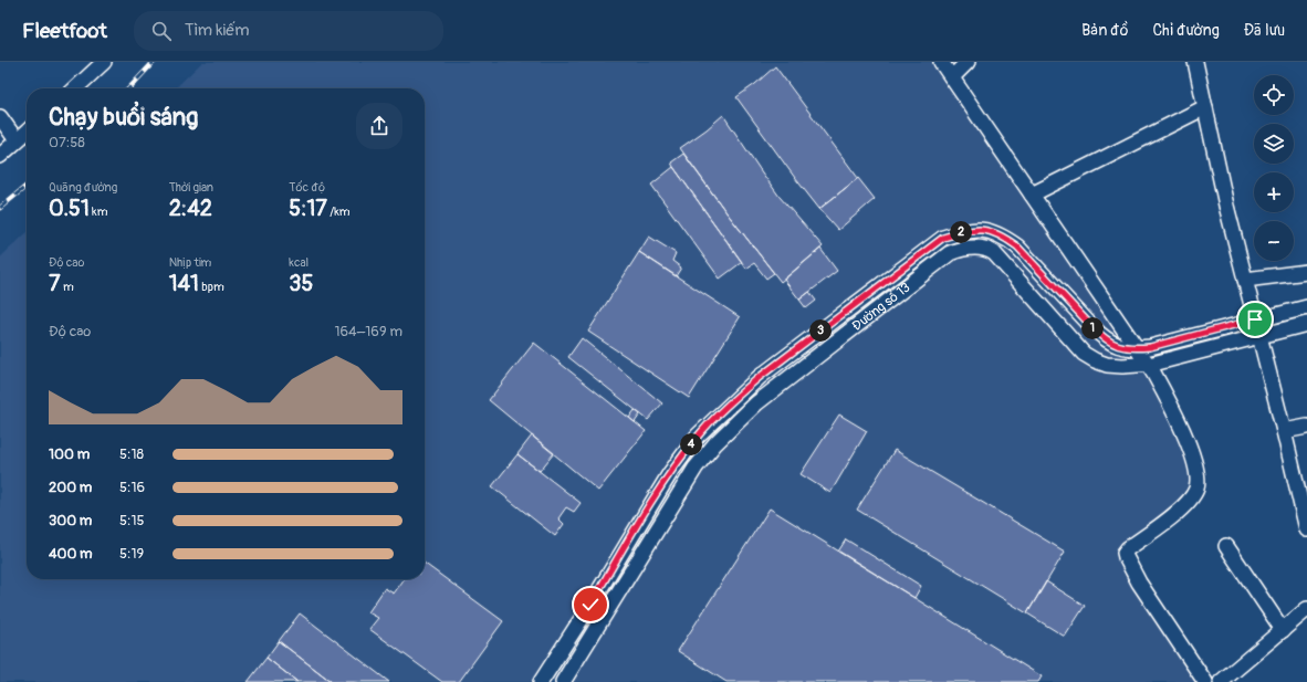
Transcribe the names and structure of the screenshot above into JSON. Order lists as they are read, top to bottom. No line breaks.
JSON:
{"streets":{"street":["Đường số 13"]},"page":{"header":"Fleetfoot","search":"Tìm kiếm","nav":["Bản đồ","Chỉ đường","Đã lưu"],"map_buttons":["+","−"],"heading":["Chạy buổi sáng","07:58"],"stats":[["Quãng đường","0.51 km"],["Thời gian","2:42"],["Tốc độ","5:17 /km"],["Độ cao","7 m"],["Nhịp tim","141 bpm"],["kcal","35"]],"pins":["2","1","3","4"],"chart":["Độ cao","164–169 m"],"list":[{"name":"100 m","note":"5:18"},{"name":"200 m","note":"5:16"},{"name":"300 m","note":"5:15"},{"name":"400 m","note":"5:19"}]}}
